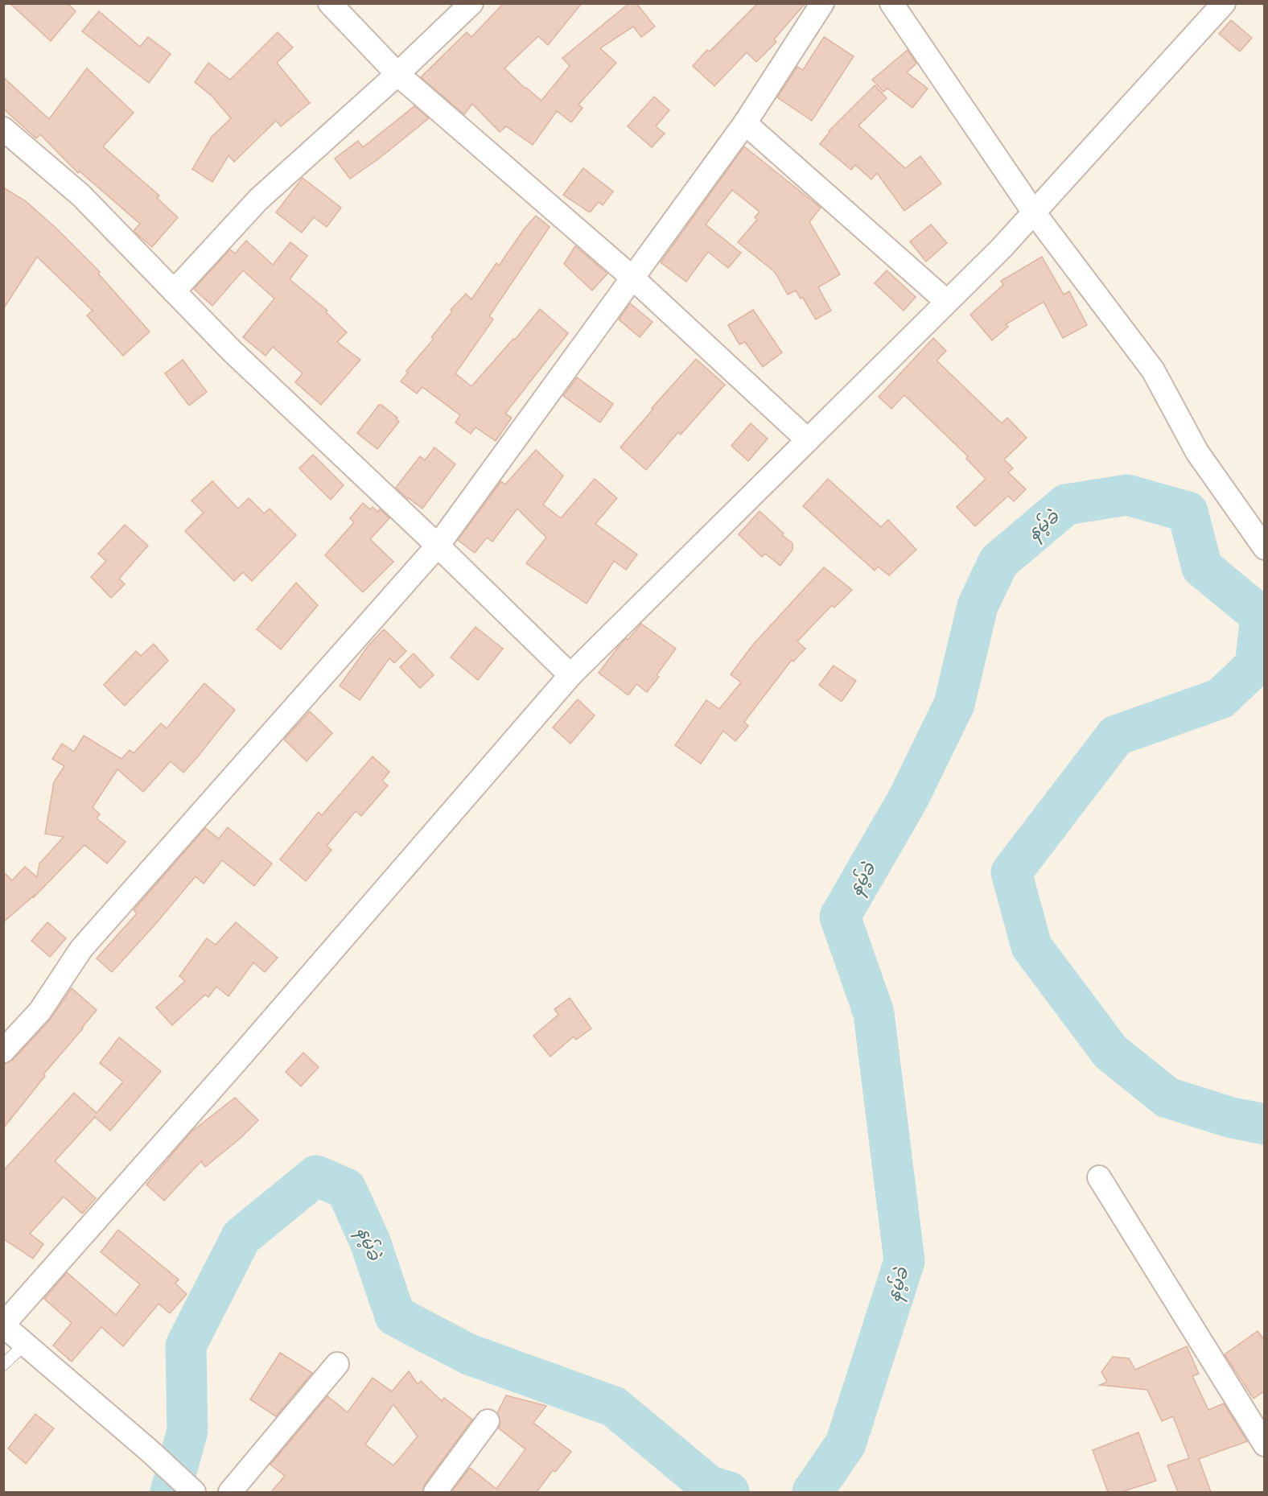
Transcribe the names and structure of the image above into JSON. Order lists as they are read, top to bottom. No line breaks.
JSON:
{"water":["နမ့်ခဲ"]}
